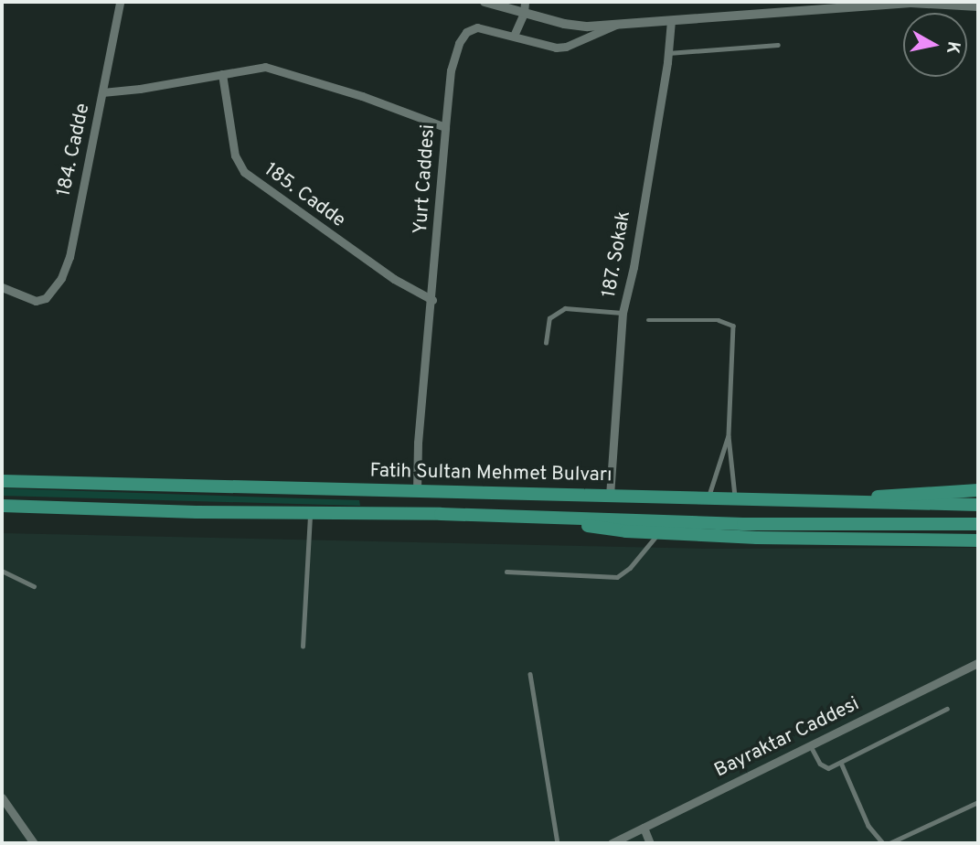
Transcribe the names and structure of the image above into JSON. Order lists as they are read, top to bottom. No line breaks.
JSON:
{"streets":{"highway":["Fatih Sultan Mehmet Bulvarı"],"street":["184. Cadde","Yurt Caddesi","185. Cadde","187. Sokak","Bayraktar Caddesi"]},"crossings":[["Yurt Caddesi","185. Cadde"],["Yurt Caddesi","Fatih Sultan Mehmet Bulvarı"],["187. Sokak","Fatih Sultan Mehmet Bulvarı"]],"north":"right"}
